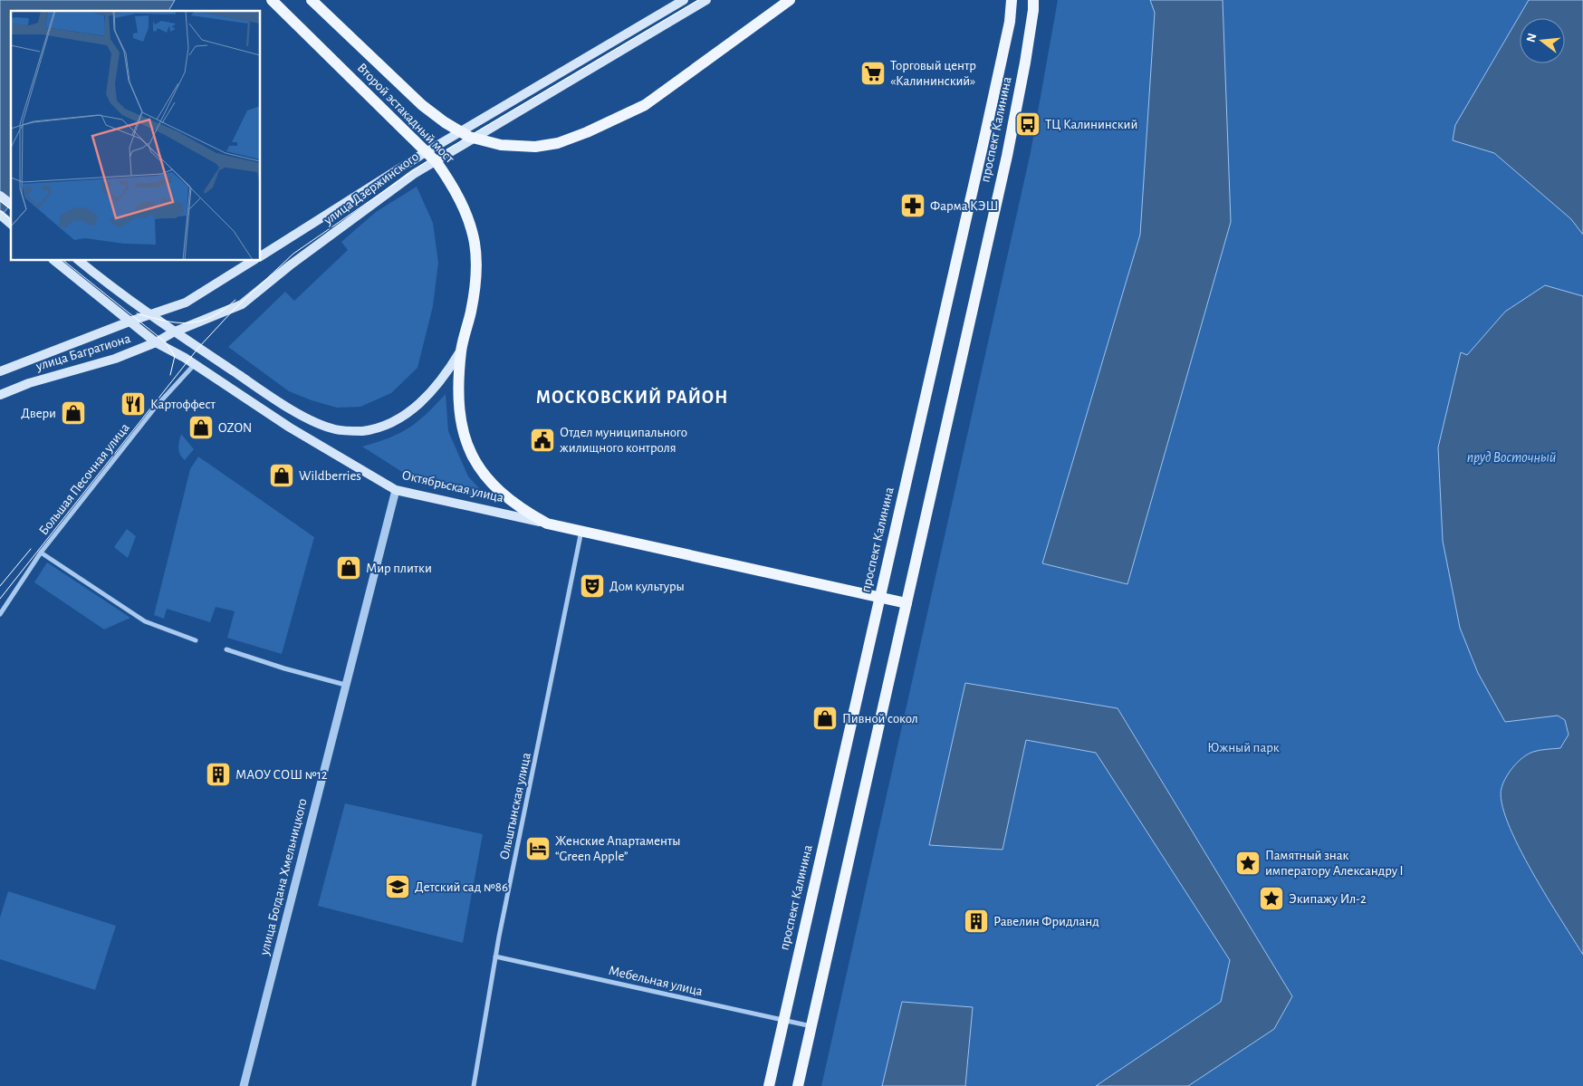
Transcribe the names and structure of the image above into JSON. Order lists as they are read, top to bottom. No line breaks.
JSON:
{"streets":{"main road":["Второй эстакадный мост","проспект Калинина","улица Дзержинского","улица Багратиона","Октябрьская улица"],"street":["Большая Песочная улица","Ольштынская улица","улица Богдана Хмельницкого","Мебельная улица"]},"crossings":[["Второй эстакадный мост","улица Дзержинского"],["Второй эстакадный мост","улица Багратиона"],["Второй эстакадный мост","Октябрьская улица"],["проспект Калинина","Октябрьская улица"],["проспект Калинина","Мебельная улица"],["улица Дзержинского","улица Багратиона"],["улица Багратиона","Октябрьская улица"],["Большая Песочная улица","Октябрьская улица"],["Октябрьская улица","Ольштынская улица"],["Октябрьская улица","улица Богдана Хмельницкого"],["Ольштынская улица","Мебельная улица"]],"districts":["МОСКОВСКИЙ РАЙОН"],"water":["пруд Восточный"],"parks":["Южный парк"],"places":{"supermarket":["Торговый центр «Калининский»"],"bus stop":["ТЦ Калининский"],"pharmacy":["Фарма КЭШ"],"restaurant":["Картоффест"],"shop":["Двери","OZON","Wildberries","Мир плитки","Пивной сокол"],"public building":["Отдел муниципального жилищного контроля"],"theatre":["Дом культуры"],"building":["МАОУ СОШ №12","Равелин Фридланд"],"hotel":["Женские Апартаменты “Green Apple”"],"place":["Памятный знак императору Александру I","Экипажу Ил-2"],"school or university":["Детский сад №86"]},"north":"left"}
